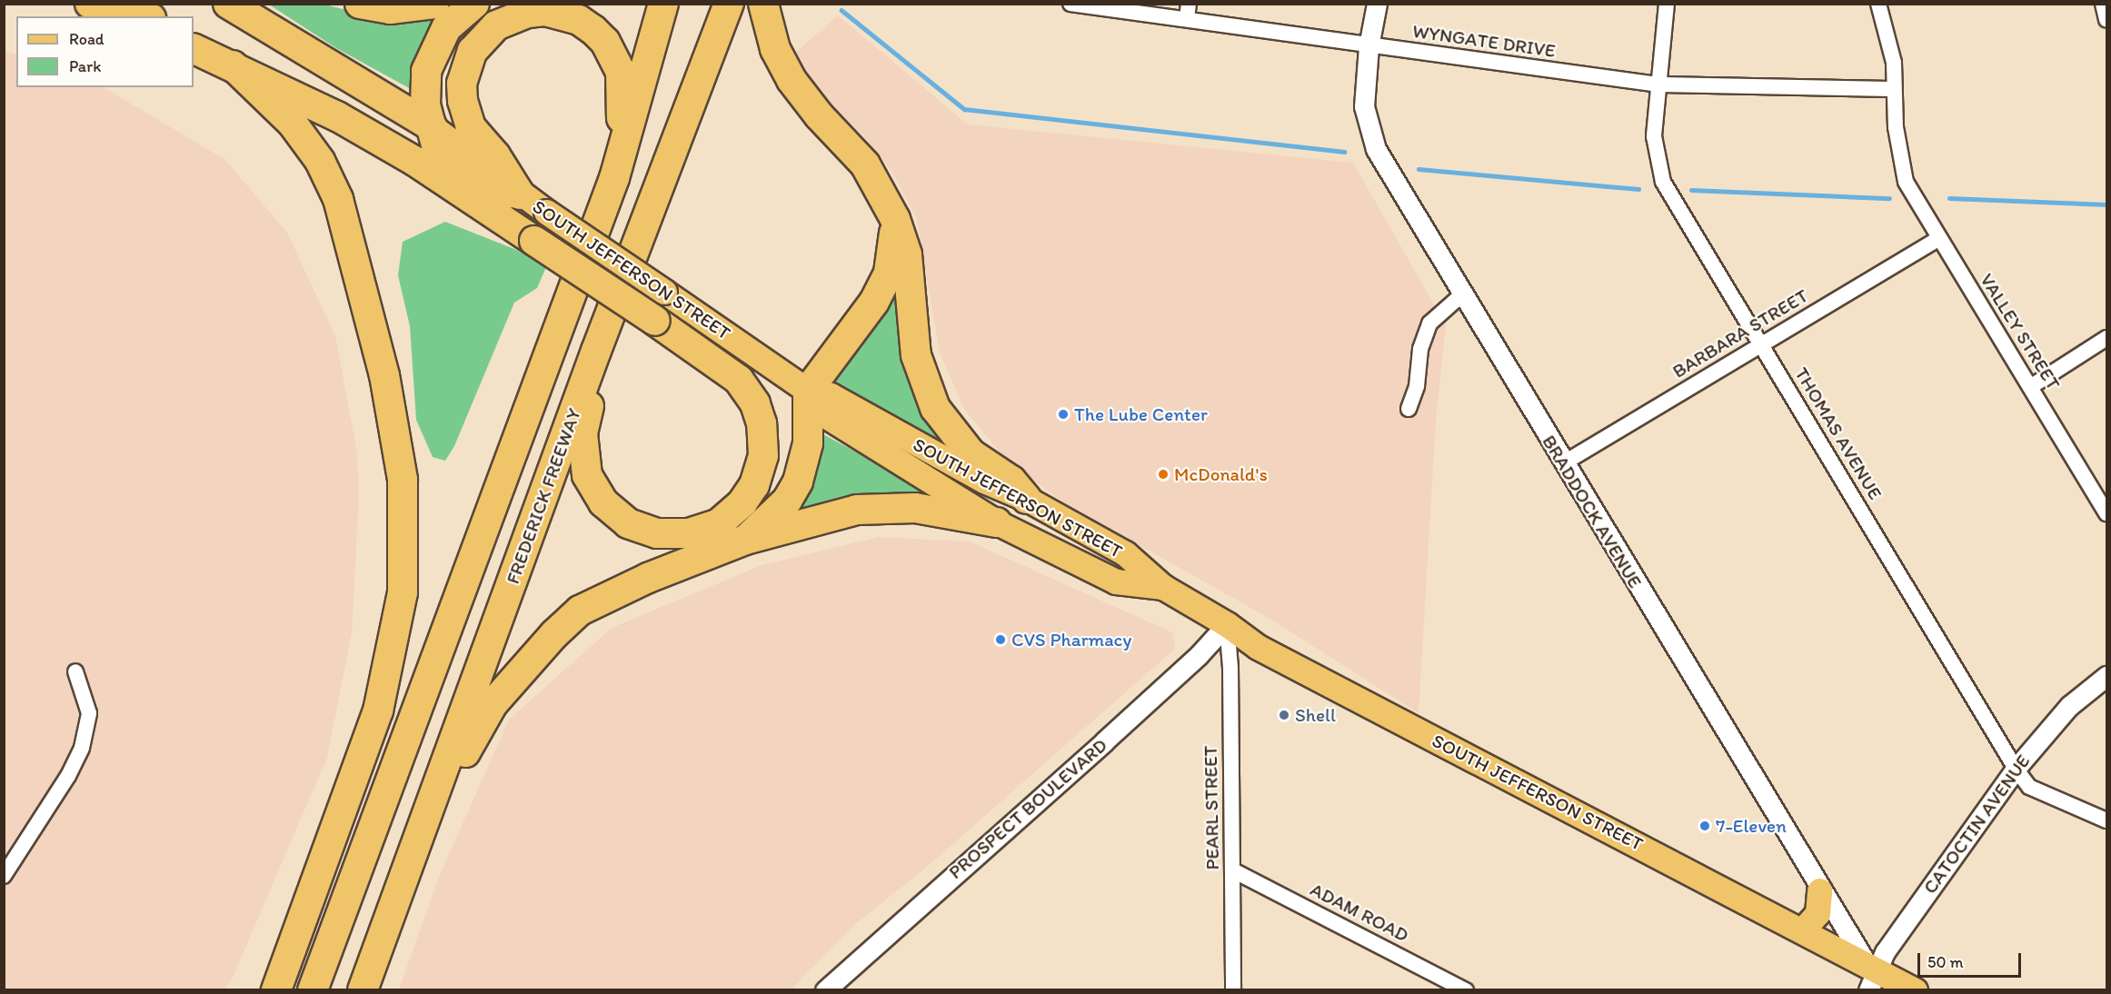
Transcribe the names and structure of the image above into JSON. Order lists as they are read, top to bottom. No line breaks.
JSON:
{"streets":{"highway":["FREDERICK FREEWAY"],"main road":["SOUTH JEFFERSON STREET"],"street":["WYNGATE DRIVE","VALLEY STREET","BARBARA STREET","THOMAS AVENUE","BRADDOCK AVENUE","PEARL STREET","PROSPECT BOULEVARD","CATOCTIN AVENUE","ADAM ROAD"]},"crossings":[["WYNGATE DRIVE","VALLEY STREET"],["WYNGATE DRIVE","THOMAS AVENUE"],["WYNGATE DRIVE","BRADDOCK AVENUE"],["SOUTH JEFFERSON STREET","BRADDOCK AVENUE"],["SOUTH JEFFERSON STREET","PEARL STREET"],["SOUTH JEFFERSON STREET","PROSPECT BOULEVARD"],["SOUTH JEFFERSON STREET","CATOCTIN AVENUE"],["VALLEY STREET","BARBARA STREET"],["BARBARA STREET","THOMAS AVENUE"],["BARBARA STREET","BRADDOCK AVENUE"],["THOMAS AVENUE","CATOCTIN AVENUE"],["BRADDOCK AVENUE","CATOCTIN AVENUE"],["PEARL STREET","PROSPECT BOULEVARD"],["PEARL STREET","ADAM ROAD"]],"places":["The Lube Center","McDonald's","CVS Pharmacy","Shell","7-Eleven"],"legend":["Road","Park"],"scale_bar":"50 m"}
